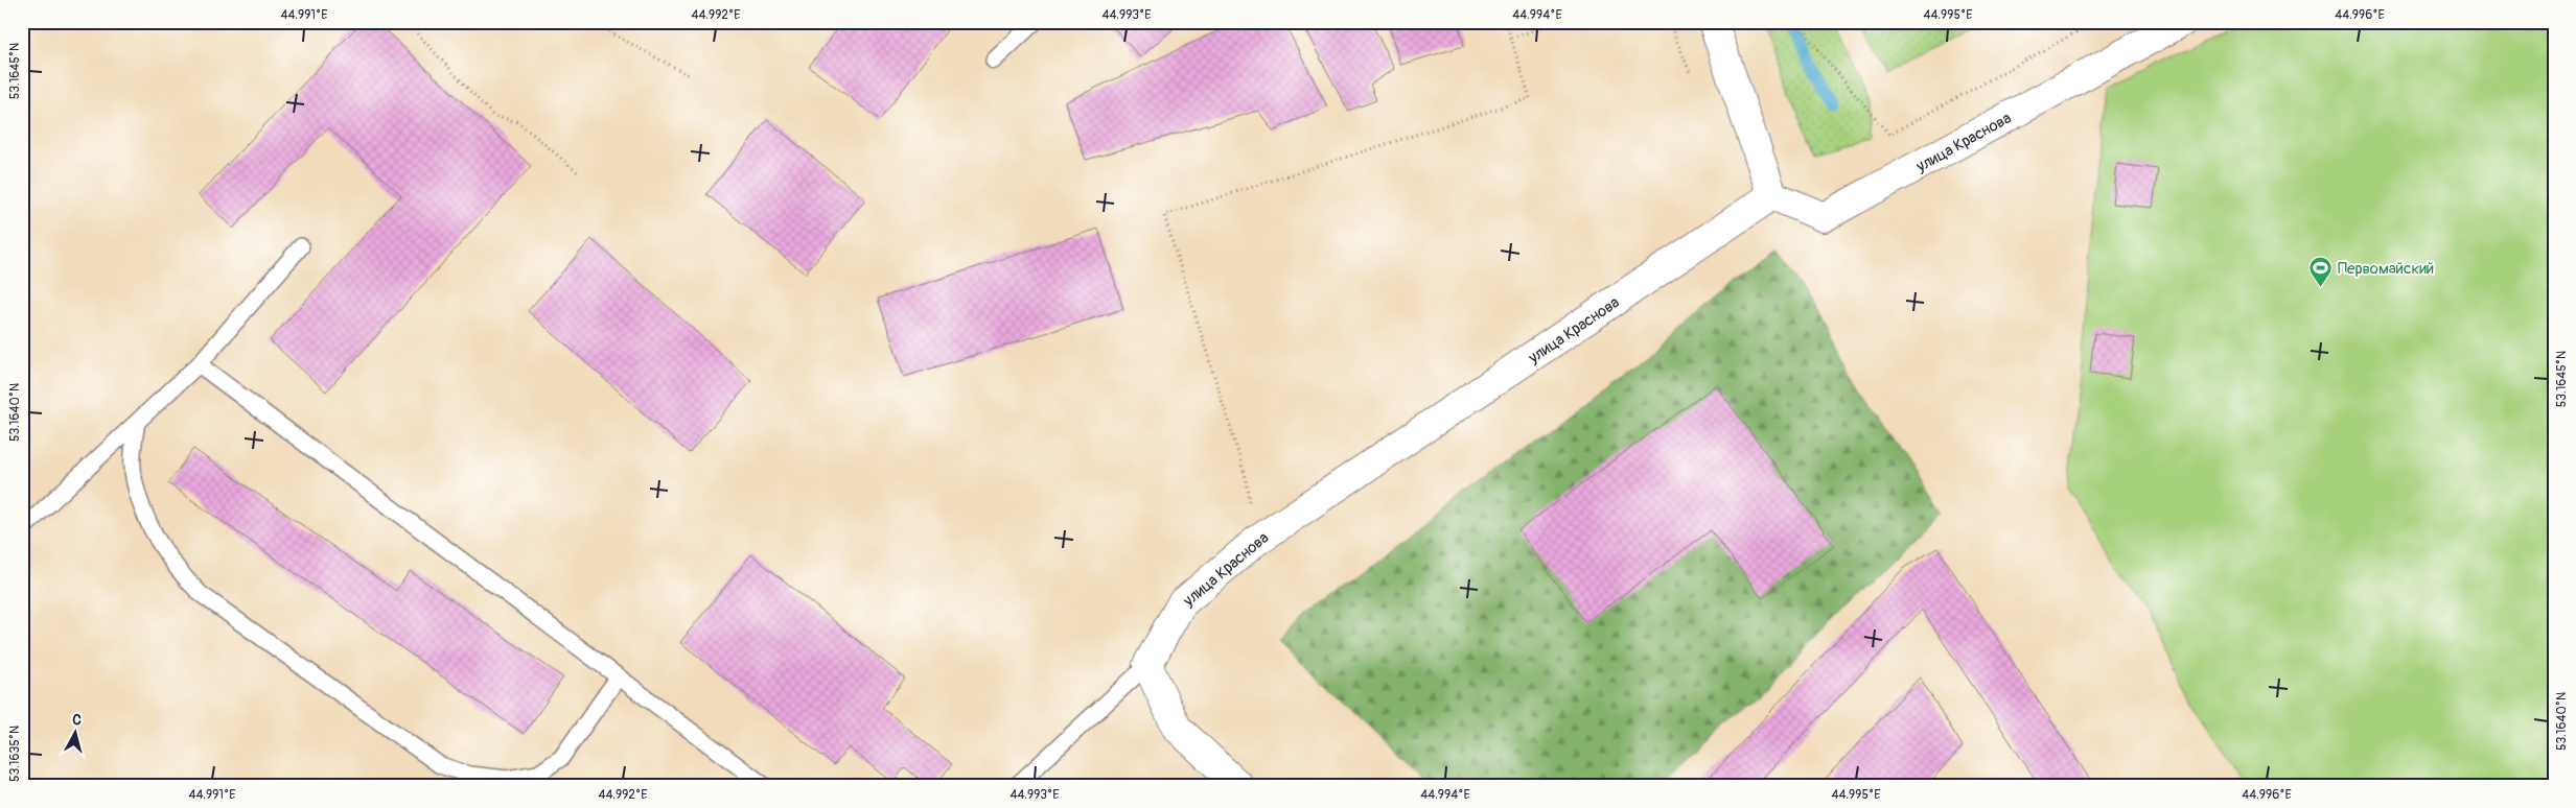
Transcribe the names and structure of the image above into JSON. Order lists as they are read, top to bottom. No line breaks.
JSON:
{"streets":{"street":["улица Краснова"]},"places":{"sports":["Первомайский"]},"north":"top","coordinates":["44.991°E","44.992°E","44.993°E","44.994°E","44.995°E","44.996°E","53.1645°N","53.1640°N","53.1635°N"]}
